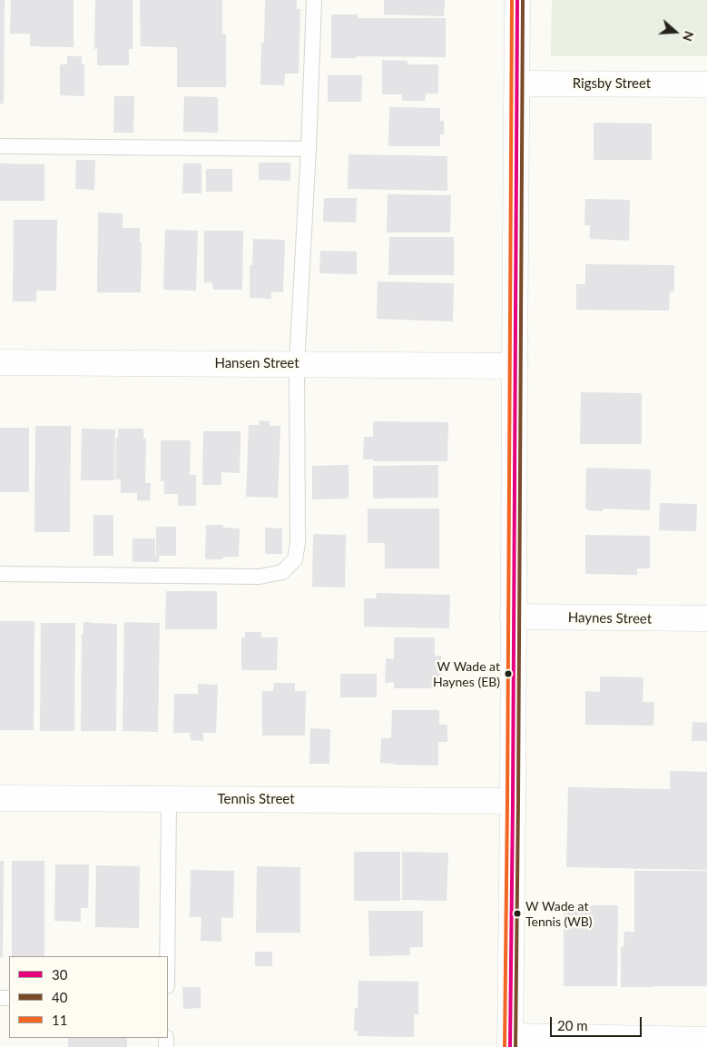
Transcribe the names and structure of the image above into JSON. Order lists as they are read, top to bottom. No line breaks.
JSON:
{"streets":{"street":["Rigsby Street","Hansen Street","Haynes Street","Tennis Street"]},"places":["W Wade at Haynes (EB)","W Wade at Tennis (WB)"],"lines":["transit line 30","transit line 40","transit line 11"],"legend":["30","40","11"],"scale_bar":"20 m","north":"right"}
